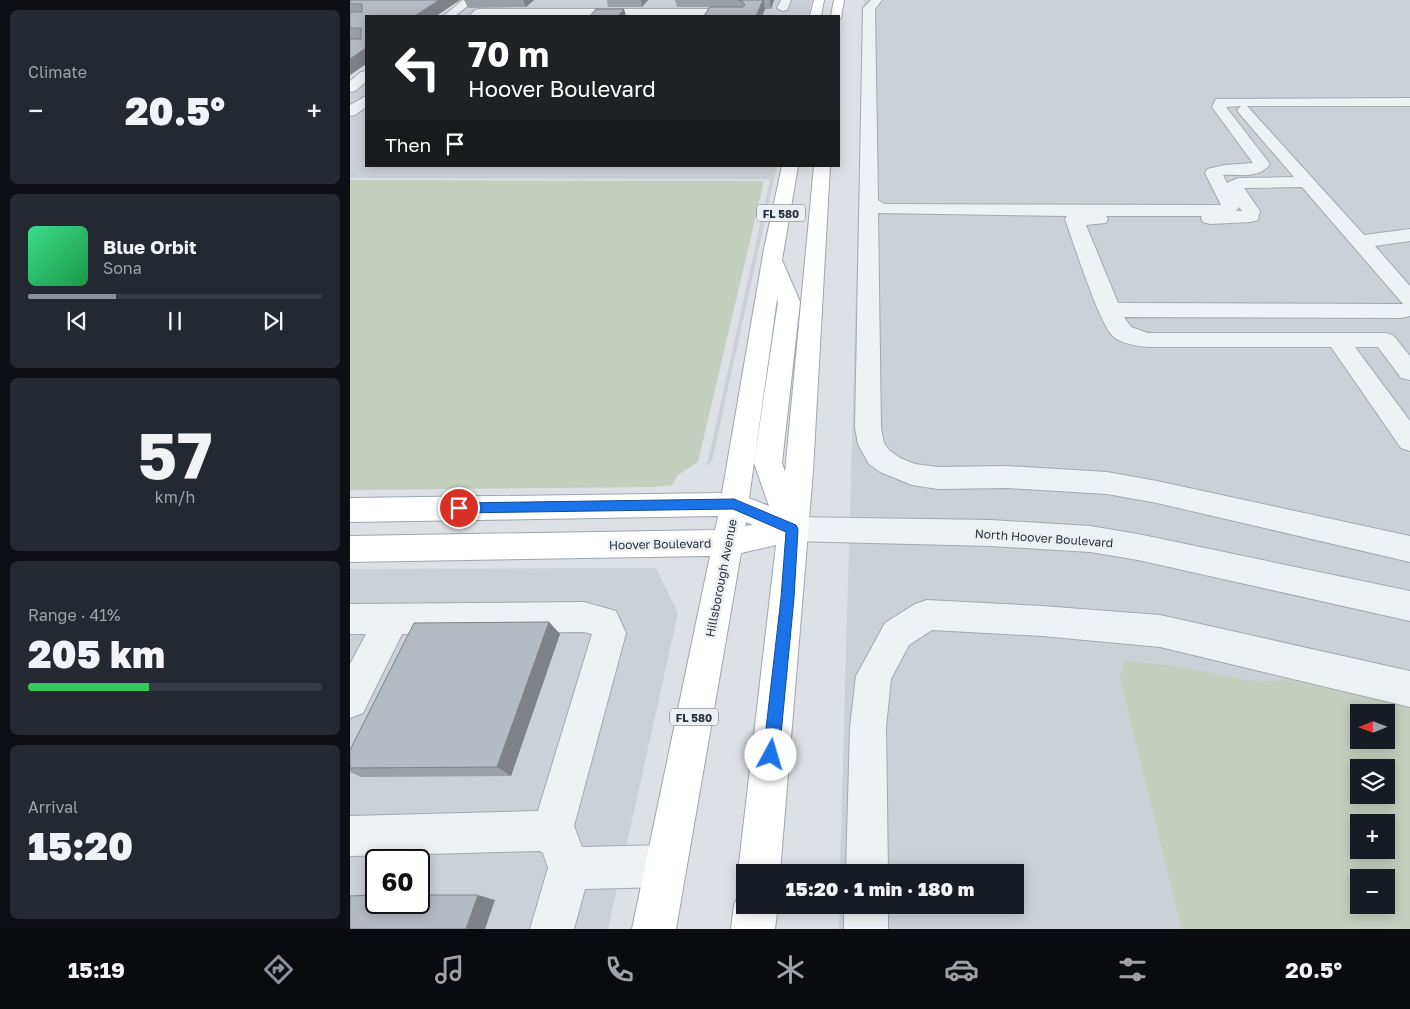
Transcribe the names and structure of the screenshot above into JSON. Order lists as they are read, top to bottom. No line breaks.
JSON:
{"streets":{"main road":["FL 580","Hoover Boulevard","Hillsborough Avenue"],"street":["North Hoover Boulevard"]},"crossings":[["FL 580","North Hoover Boulevard"],["FL 580","Hoover Boulevard"],["North Hoover Boulevard","Hoover Boulevard"],["Hoover Boulevard","Hillsborough Avenue"]],"north":"left","page":{"tile":["Climate",["57","km/h"],["Range · 41%","205 km"],["Arrival","15:20"]],"turn":["70 m","Hoover Boulevard"],"heat":["−","20.5°","+"],"then":"Then","song":["Blue Orbit","Sona"],"map_buttons":["+","−"],"limit":"60","trip":"15:20 · 1 min · 180 m","tabs":["15:19","20.5°"]}}
